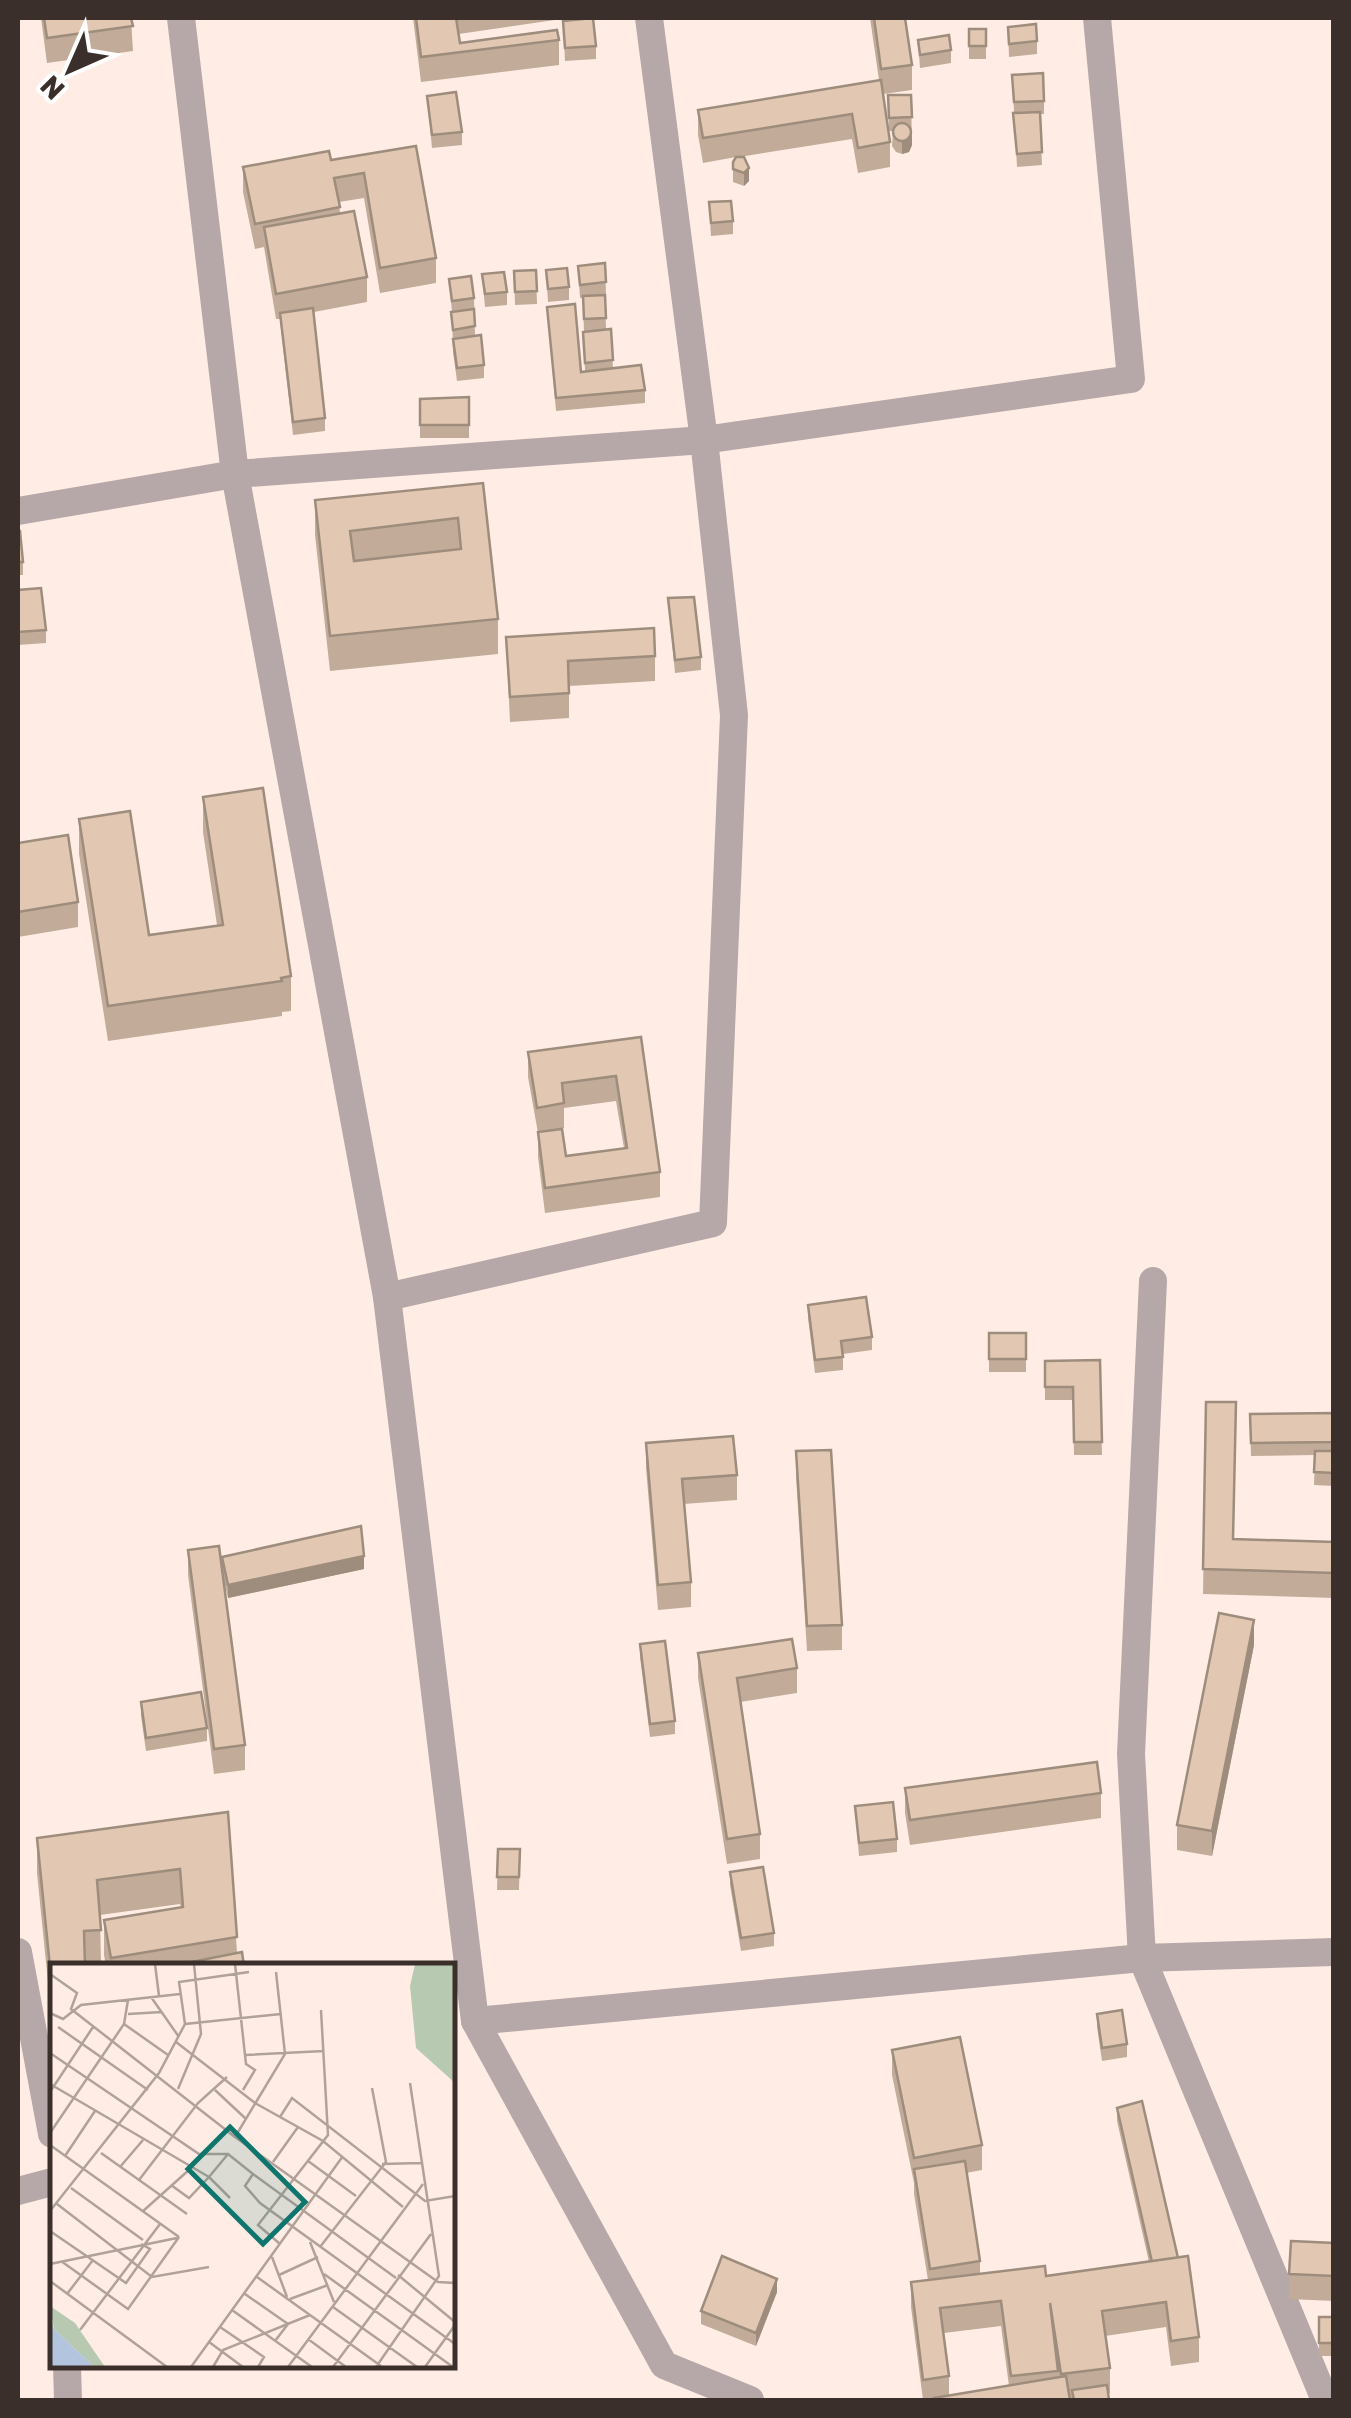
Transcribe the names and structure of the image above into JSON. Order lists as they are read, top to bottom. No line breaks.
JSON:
{"north":"bottom left"}
